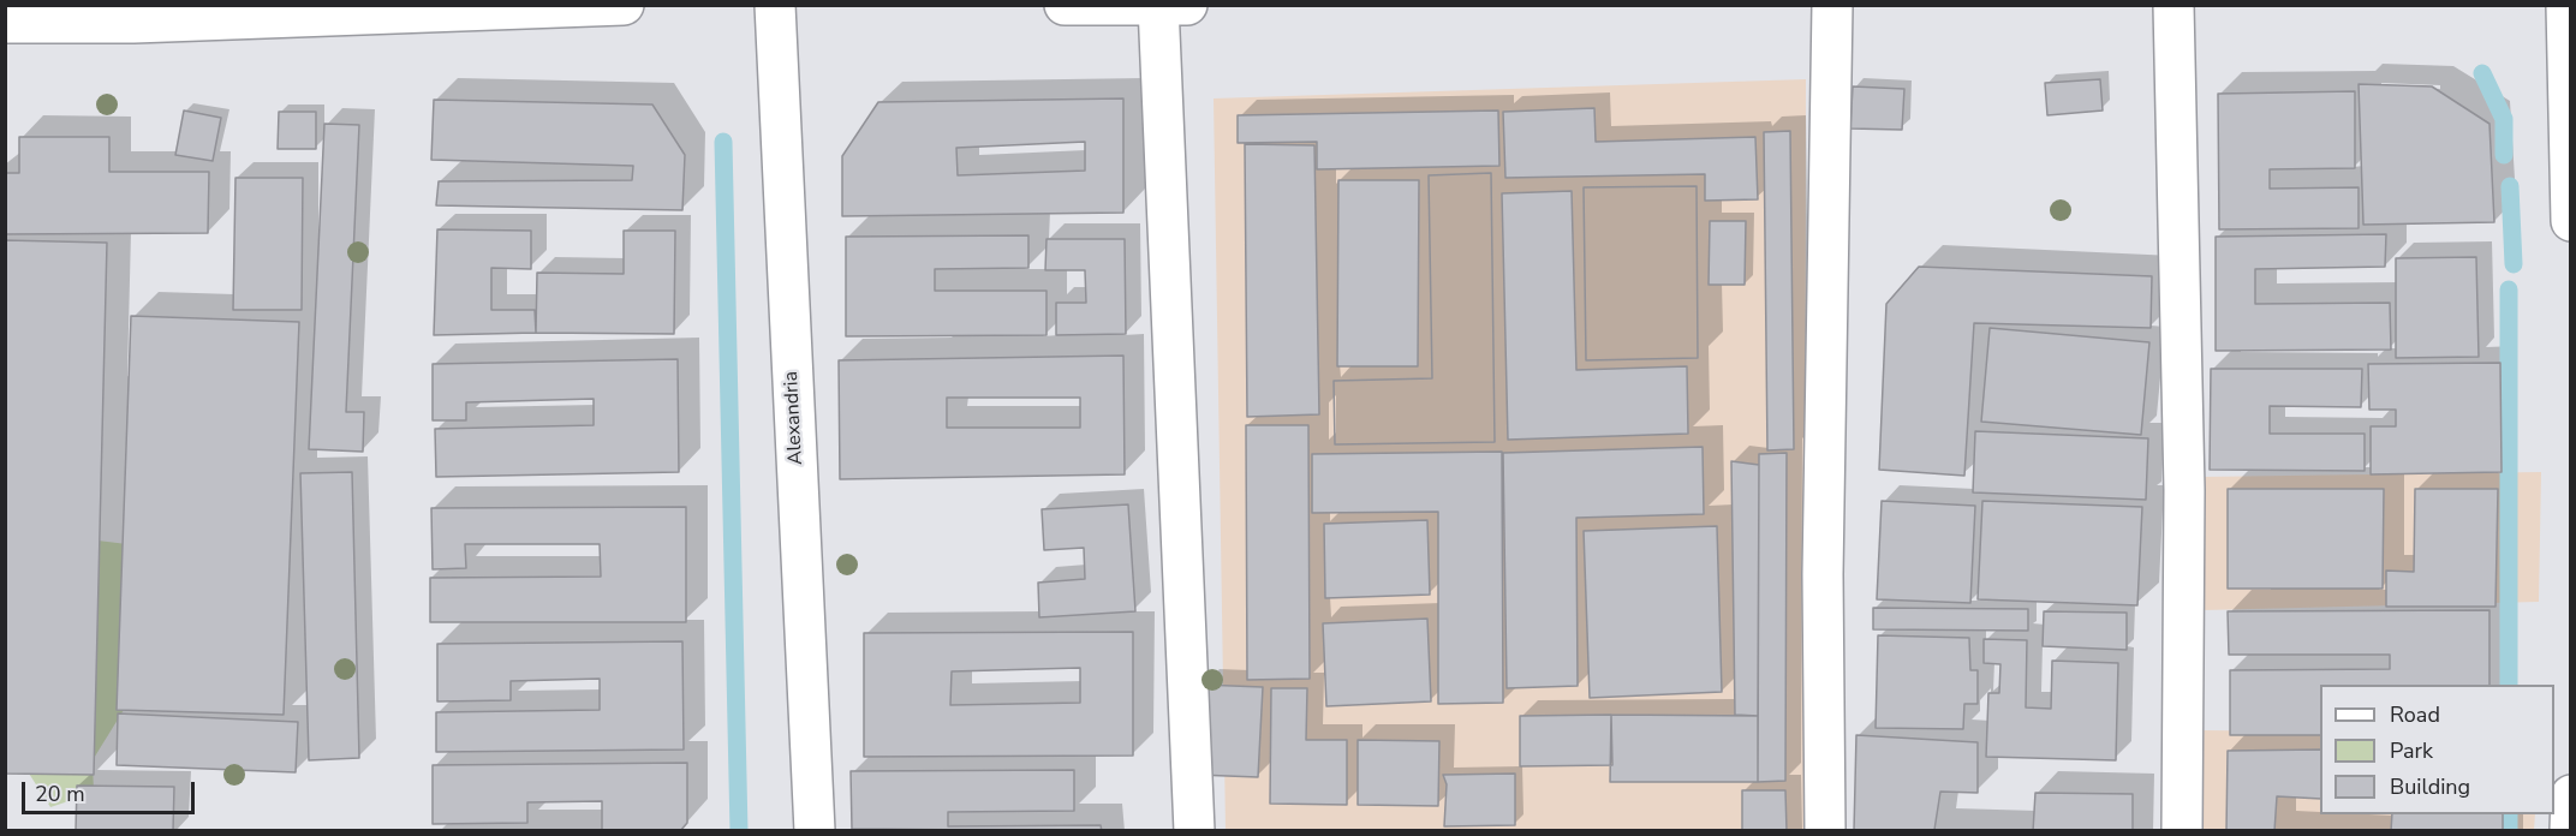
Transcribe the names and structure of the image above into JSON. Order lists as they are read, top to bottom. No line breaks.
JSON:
{"streets":{"street":["Alexandria"]},"legend":["Road","Park","Building"],"scale_bar":"20 m"}
